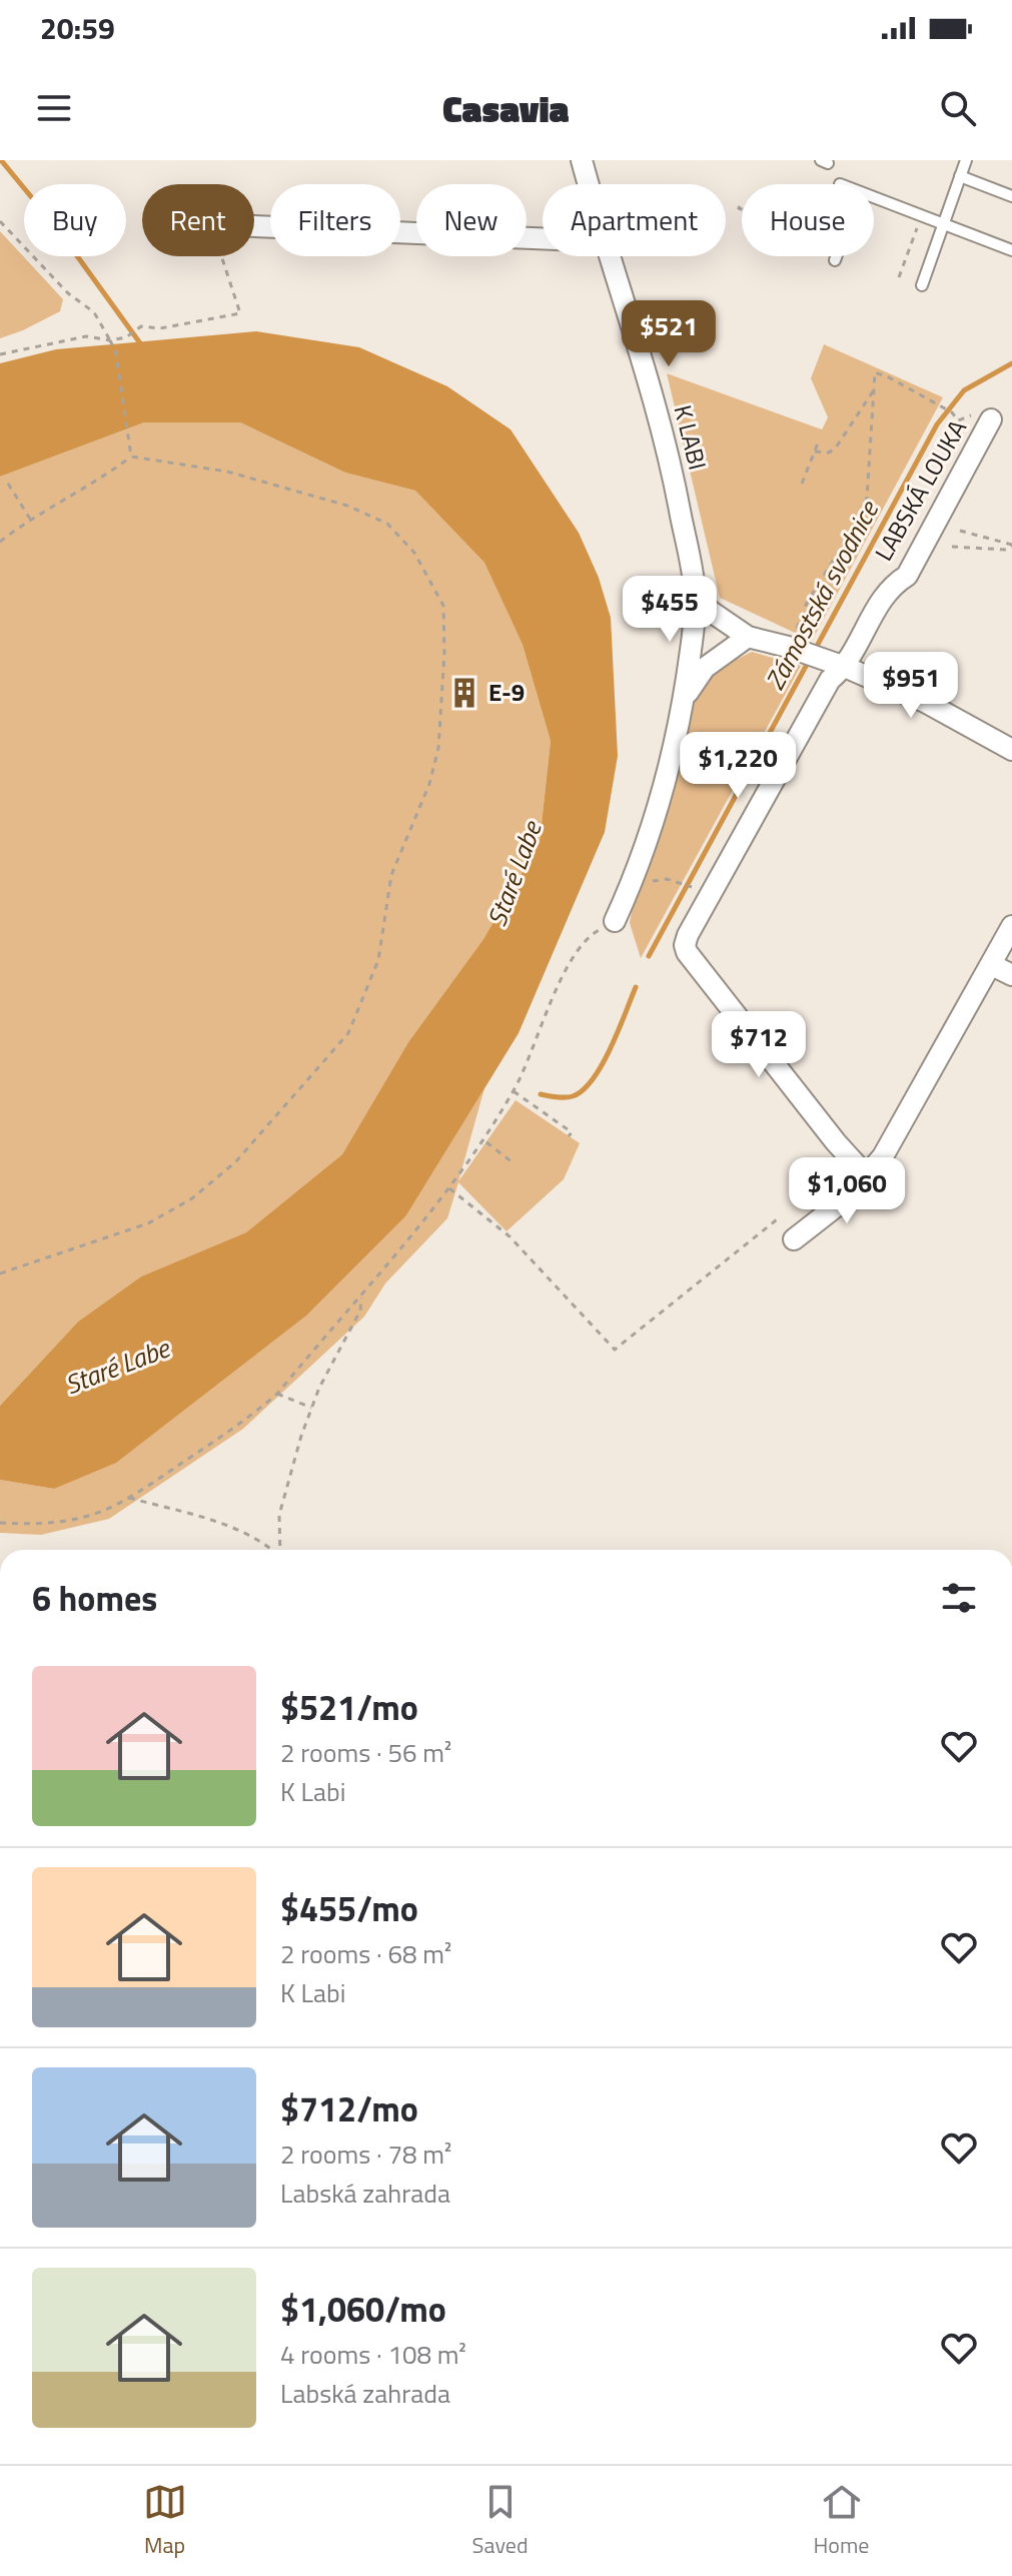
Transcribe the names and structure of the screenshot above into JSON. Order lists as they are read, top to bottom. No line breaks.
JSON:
{"streets":{"street":["K LABI","LABSKÁ LOUKA"]},"water":["Zámostská svodnice","Staré Labe"],"places":{"building":["E-9"]},"page":{"status":"20:59","header":"Casavia","chip":["Buy","Rent","Filters","New","Apartment","House"],"price":["$521","$455","$951","$1,220","$712","$1,060"],"heading":"6 homes","list":[{"name":"$521/mo","note":"2 rooms · 56 m² · K Labi"},{"name":"$455/mo","note":"2 rooms · 68 m² · K Labi"},{"name":"$712/mo","note":"2 rooms · 78 m² · Labská zahrada"},{"name":"$1,060/mo","note":"4 rooms · 108 m² · Labská zahrada"}],"tabs":["Map","Saved","Home"]}}
